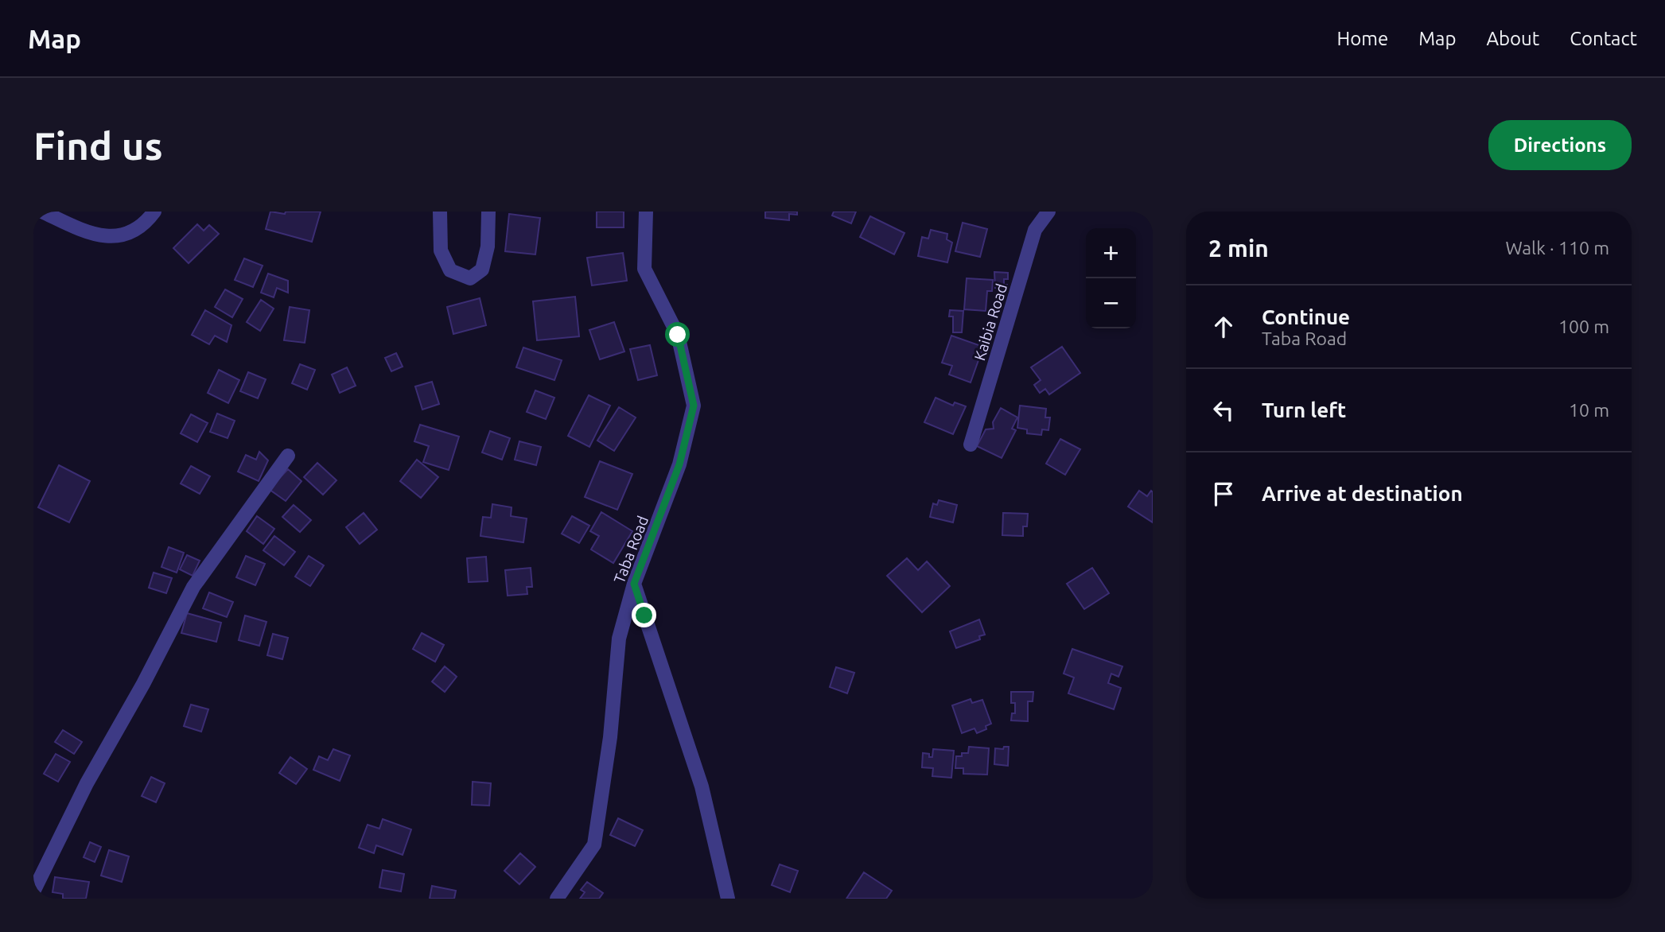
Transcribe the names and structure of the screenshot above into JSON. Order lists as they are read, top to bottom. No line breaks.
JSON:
{"streets":{"street":["Kaibia Road","Taba Road"]},"page":{"header":"Map","nav":["Home","Map","About","Contact"],"buttons":"Directions","title":"Find us","heading":["2 min","Walk · 110 m"],"map_buttons":["+","−"],"list":[["Continue","Taba Road","100 m"],["Turn left","10 m"],"Arrive at destination"]}}
